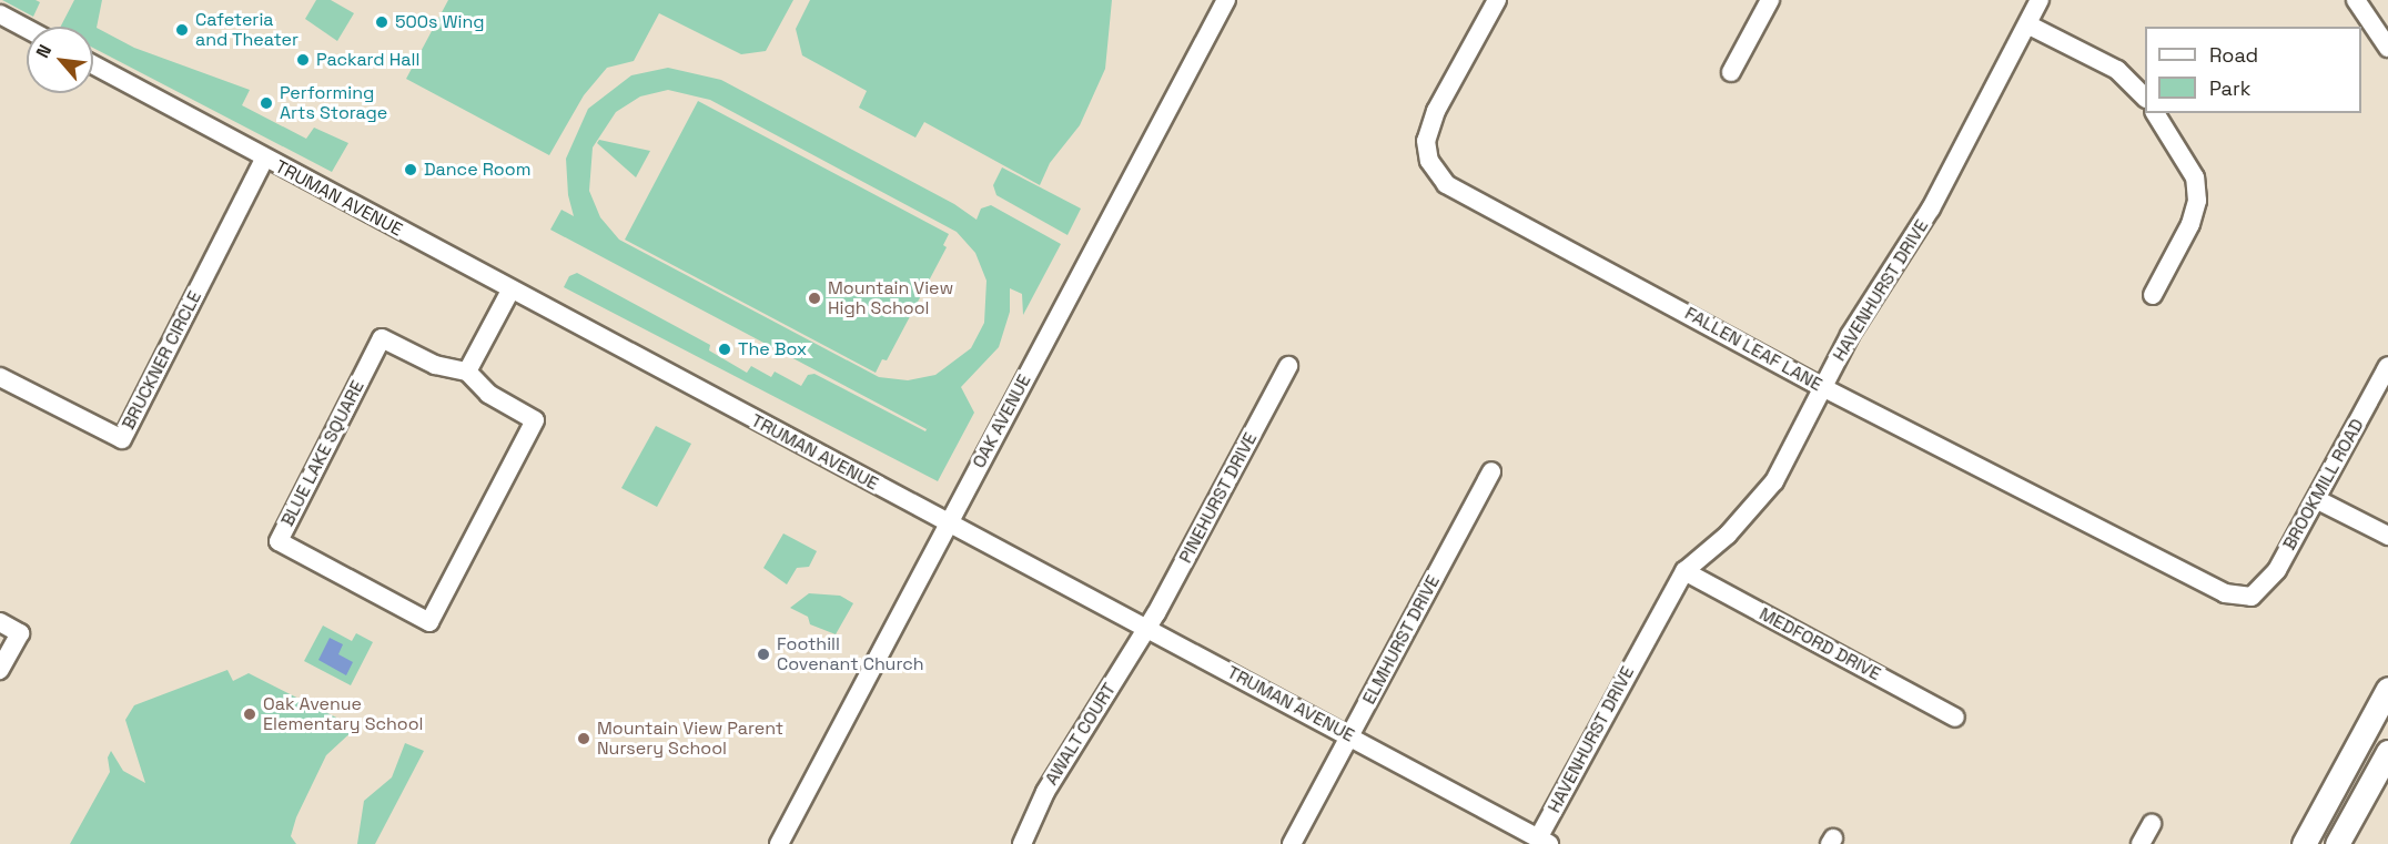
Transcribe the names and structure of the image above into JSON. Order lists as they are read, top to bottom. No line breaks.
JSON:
{"streets":{"street":["TRUMAN AVENUE","HAVENHURST DRIVE","FALLEN LEAF LANE","BRUCKNER CIRCLE","OAK AVENUE","BLUE LAKE SQUARE","BROOKMILL ROAD","PINEHURST DRIVE","ELMHURST DRIVE","MEDFORD DRIVE","AWALT COURT"]},"crossings":[["TRUMAN AVENUE","HAVENHURST DRIVE"],["TRUMAN AVENUE","BRUCKNER CIRCLE"],["TRUMAN AVENUE","OAK AVENUE"],["TRUMAN AVENUE","PINEHURST DRIVE"],["TRUMAN AVENUE","ELMHURST DRIVE"],["TRUMAN AVENUE","AWALT COURT"],["HAVENHURST DRIVE","FALLEN LEAF LANE"],["HAVENHURST DRIVE","MEDFORD DRIVE"],["FALLEN LEAF LANE","BROOKMILL ROAD"],["PINEHURST DRIVE","AWALT COURT"]],"places":["500s Wing","Cafeteria and Theater","Packard Hall","Performing Arts Storage","Dance Room","Mountain View High School","The Box","Foothill Covenant Church","Oak Avenue Elementary School","Mountain View Parent Nursery School"],"legend":["Road","Park"],"north":"top left"}
